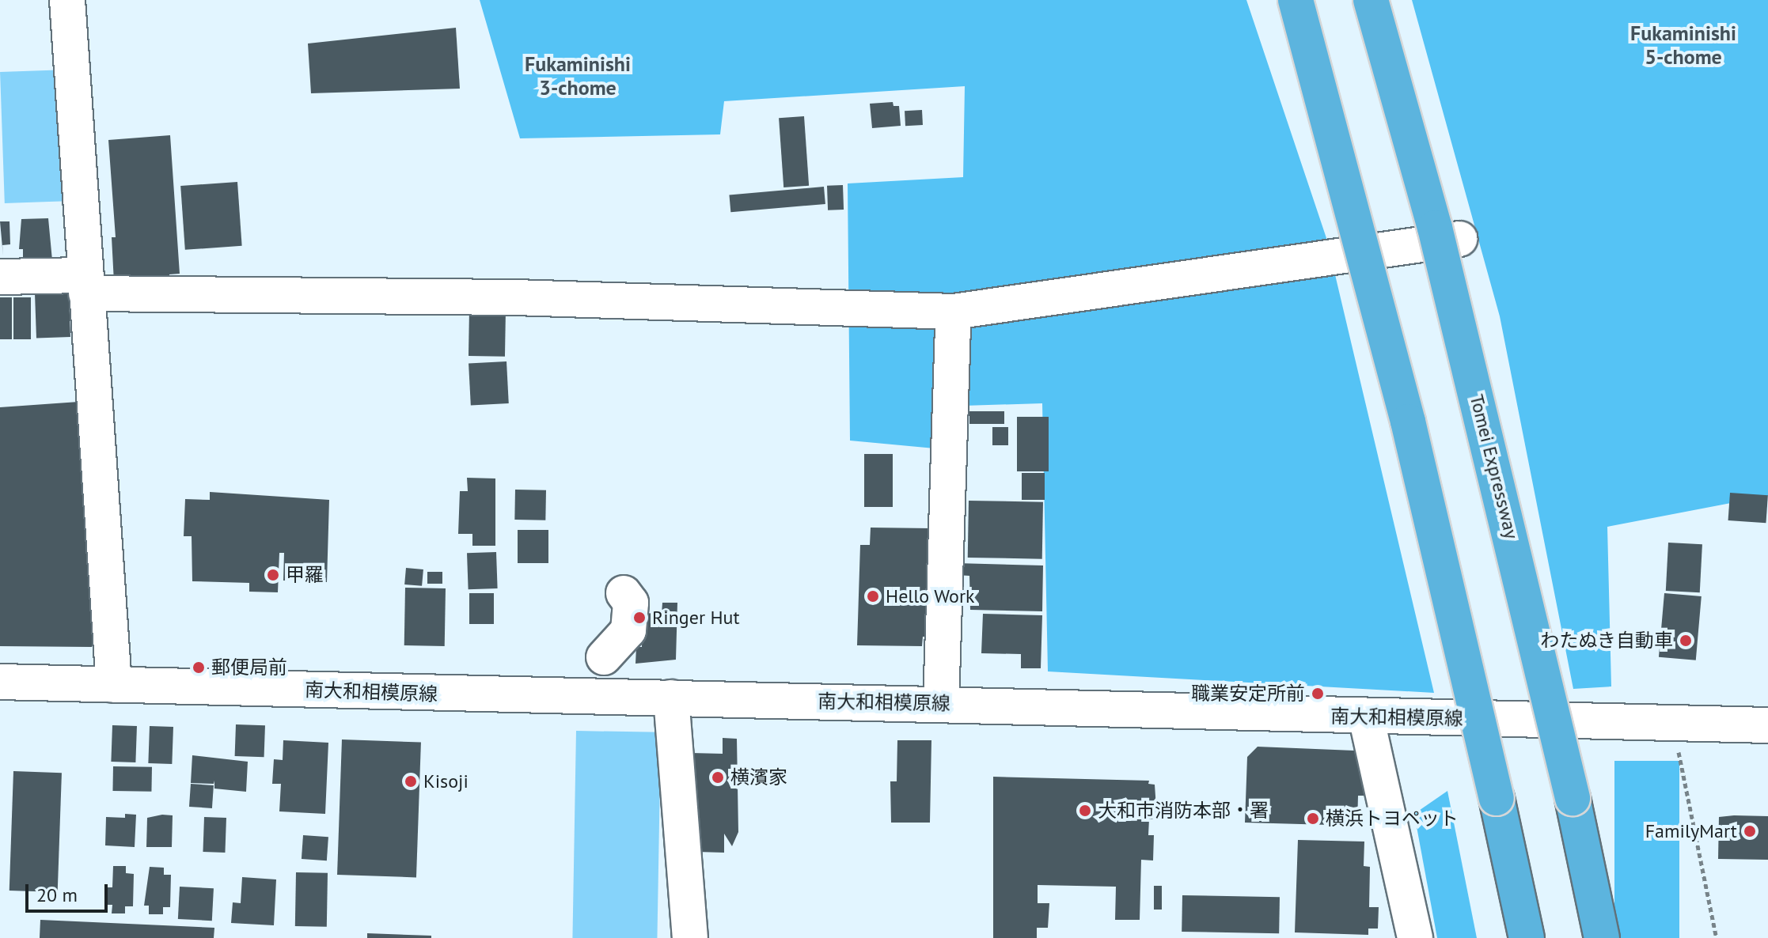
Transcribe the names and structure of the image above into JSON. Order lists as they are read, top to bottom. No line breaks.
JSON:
{"streets":{"highway":["Tomei Expressway"],"street":["南大和相模原線"]},"districts":["Fukaminishi 5-chome","Fukaminishi 3-chome"],"places":["甲羅","Hello Work","Ringer Hut","わたぬき自動車","郵便局前","職業安定所前","横濱家","Kisoji","大和市消防本部・署","横浜トヨペット","FamilyMart"],"scale_bar":"20 m"}
